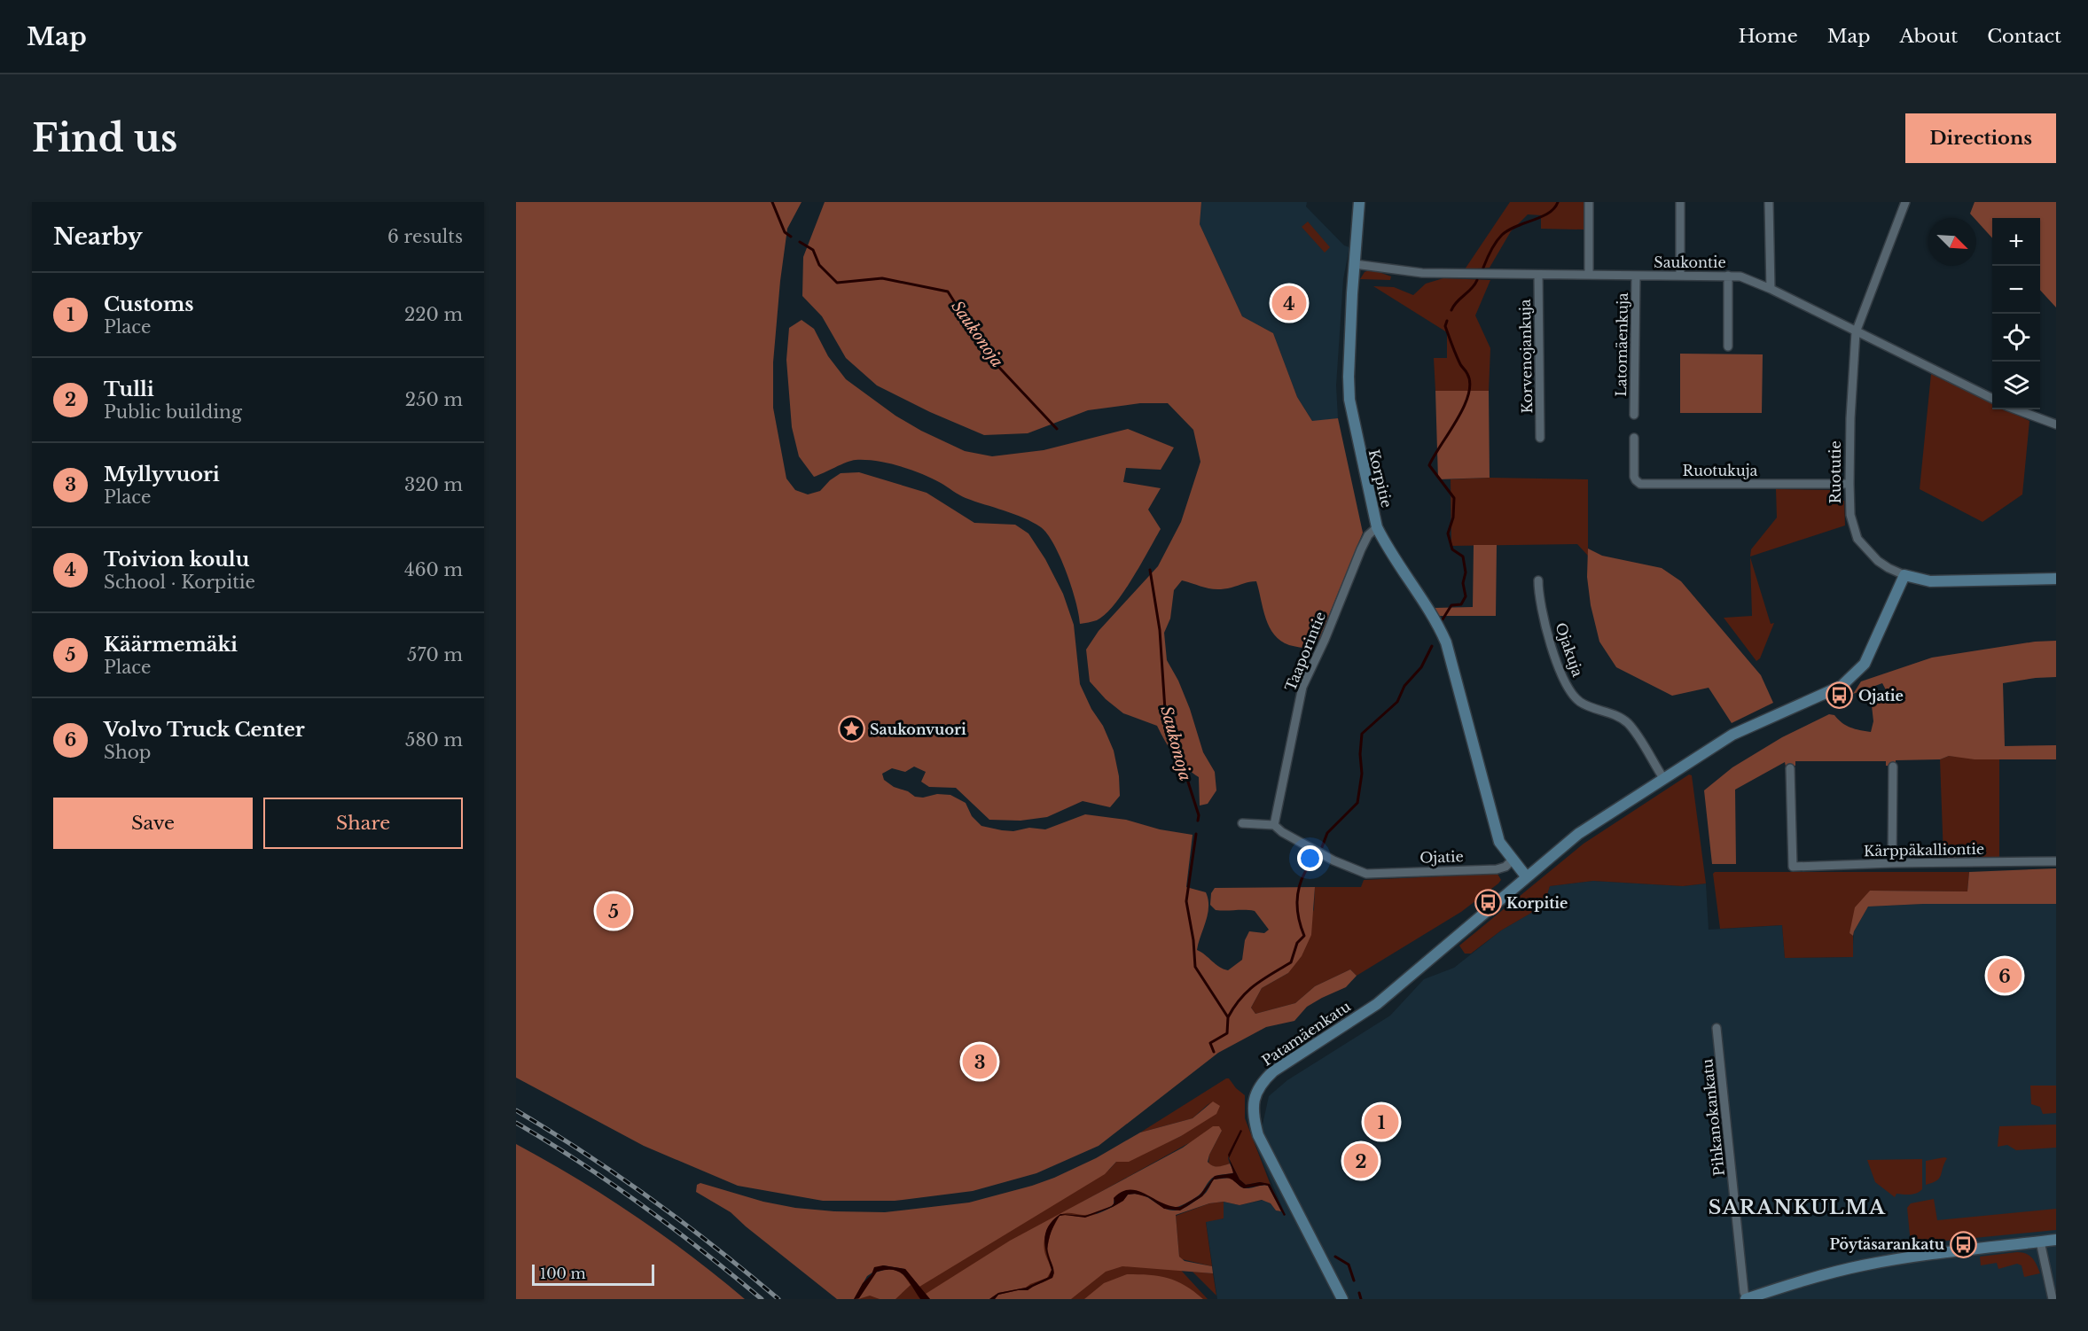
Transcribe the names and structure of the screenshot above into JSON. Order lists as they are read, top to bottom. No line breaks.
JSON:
{"streets":{"street":["Saukontie","Latomäenkuja","Korvenojankuja","Ruotukuja","Ruotutie","Korpitie","Ojakuja","Taaporintie","Kärppäkalliontie","Ojatie","Patamäenkatu","Pihkanokankatu"]},"crossings":[["Saukontie","Latomäenkuja"],["Saukontie","Korvenojankuja"],["Saukontie","Ruotutie"],["Saukontie","Korpitie"],["Ruotukuja","Ruotutie"],["Korpitie","Taaporintie"],["Korpitie","Ojatie"],["Taaporintie","Ojatie"]],"districts":["SARANKULMA"],"water":["Saukonoja"],"places":{"bus stop":["Ojatie","Korpitie","Pöytäsarankatu"],"place":["Saukonvuori"]},"scale_bar":"100 m","north":"bottom right","page":{"header":"Map","nav":["Home","Map","About","Contact"],"buttons":["Directions",["Save","Share"]],"title":"Find us","heading":["Nearby","6 results"],"map_buttons":["+","−"],"list":[{"mark":"1","name":"Customs","note":"Place","value":"220 m"},{"mark":"2","name":"Tulli","note":"Public building","value":"250 m"},{"mark":"3","name":"Myllyvuori","note":"Place","value":"320 m"},{"mark":"4","name":"Toivion koulu","note":"School · Korpitie","value":"460 m"},{"mark":"5","name":"Käärmemäki","note":"Place","value":"570 m"},{"mark":"6","name":"Volvo Truck Center","note":"Shop","value":"580 m"}],"pins":["4","5","6","3","1","2"],"scale":"100 m"}}
